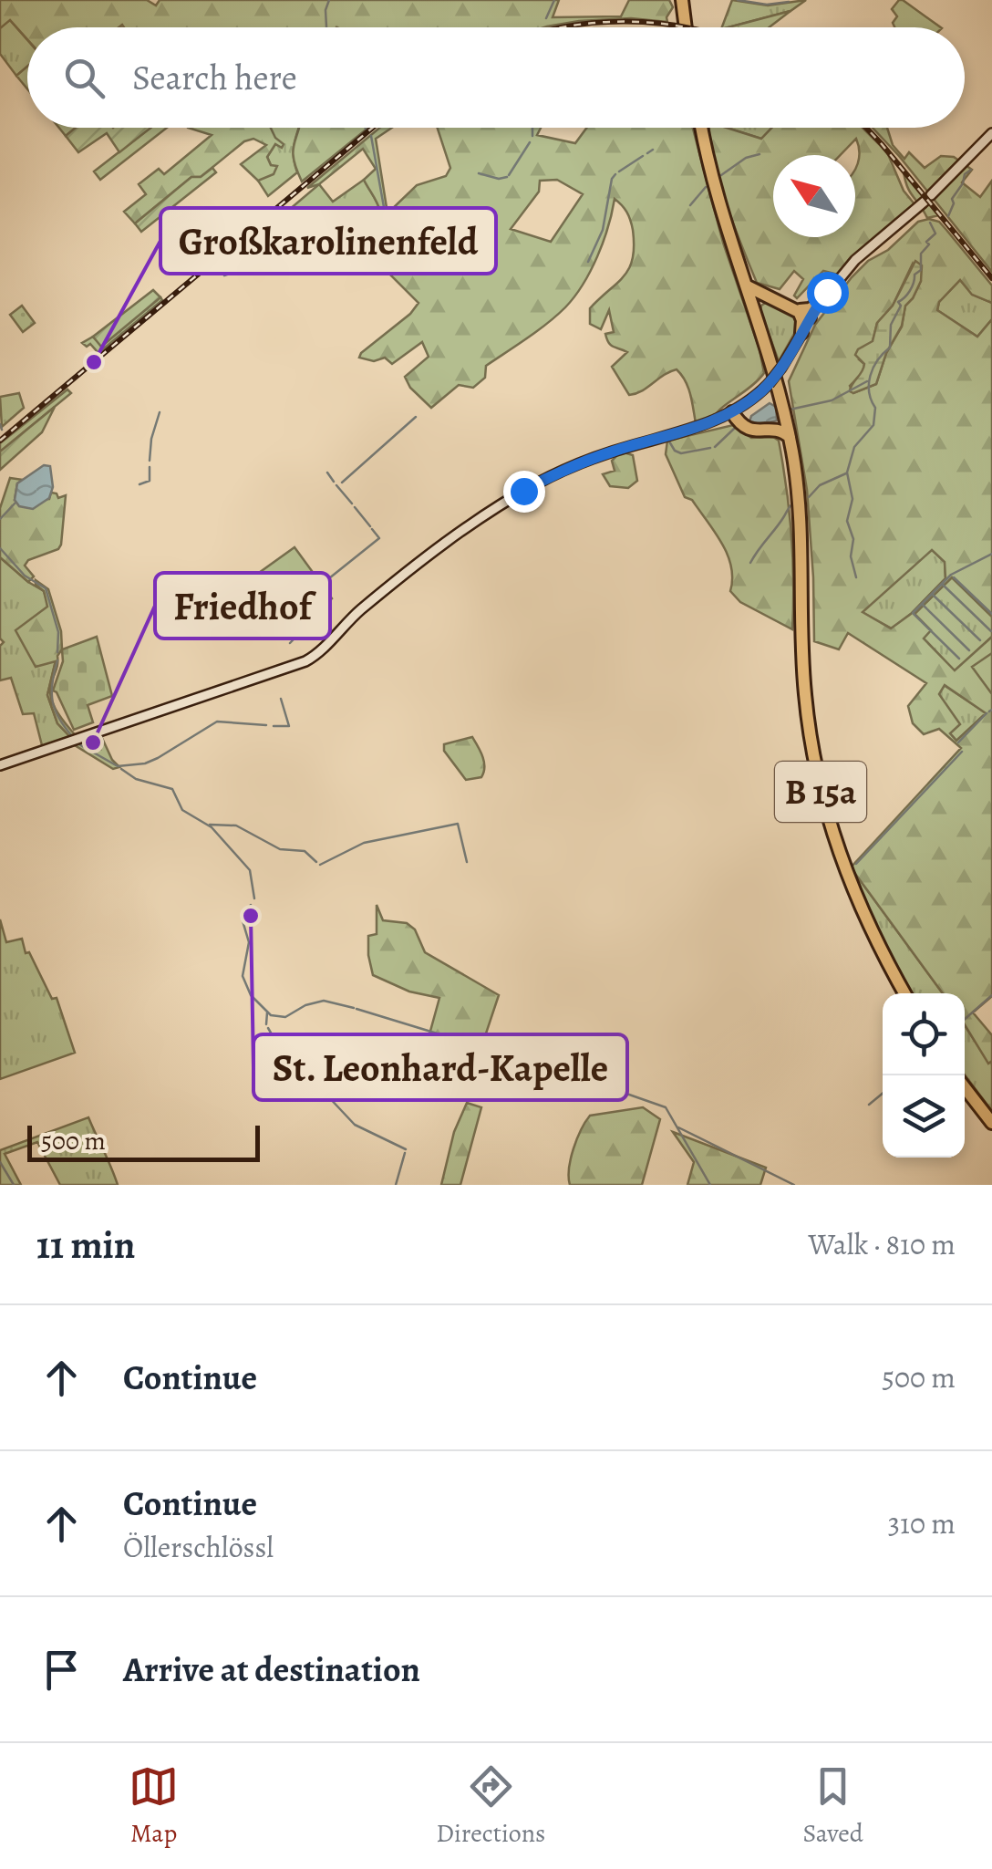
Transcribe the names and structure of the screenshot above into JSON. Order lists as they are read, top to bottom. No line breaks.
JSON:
{"streets":{"highway":["B 15a"]},"places":["Großkarolinenfeld","Friedhof","St. Leonhard-Kapelle"],"scale_bar":"500 m","north":"top left","page":{"search":"Search here","scale":"500 m","heading":["11 min","Walk · 810 m"],"list":[["Continue","500 m"],["Continue","Öllerschlössl","310 m"],"Arrive at destination"],"nav":["Map","Directions","Saved"]}}
